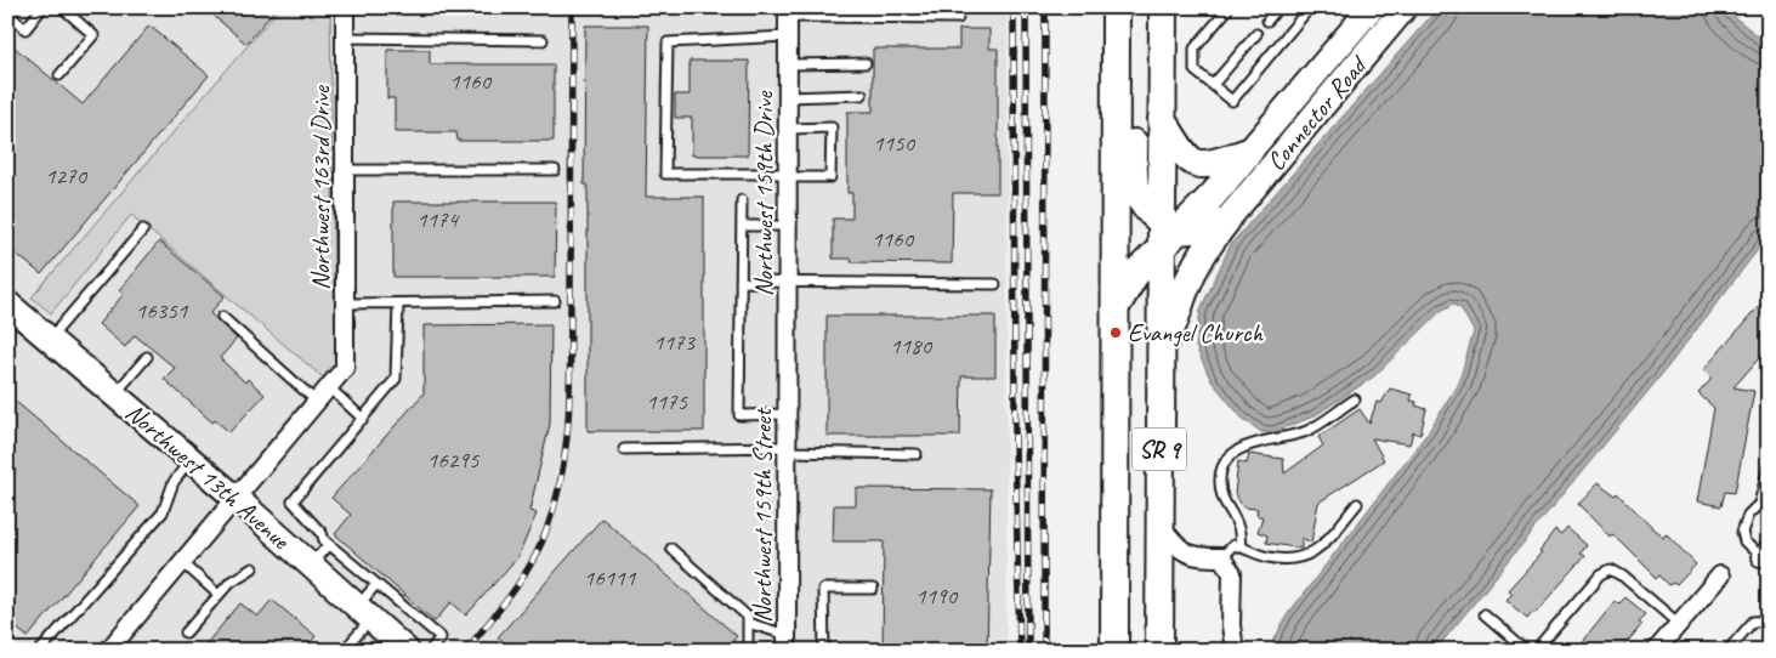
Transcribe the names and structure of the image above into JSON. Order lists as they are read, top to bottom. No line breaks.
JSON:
{"streets":{"main road":["SR 9"],"street":["Connector Road","Northwest 163rd Drive","Northwest 159th Drive","Northwest 13th Avenue","Northwest 159th Street"]},"crossings":[["Northwest 159th Drive","Northwest 159th Street"]],"places":["Evangel Church"],"house_numbers":["1160","1150","1270","1174","1160","16351","1173","1180","1175","16295","16111","1190"]}
